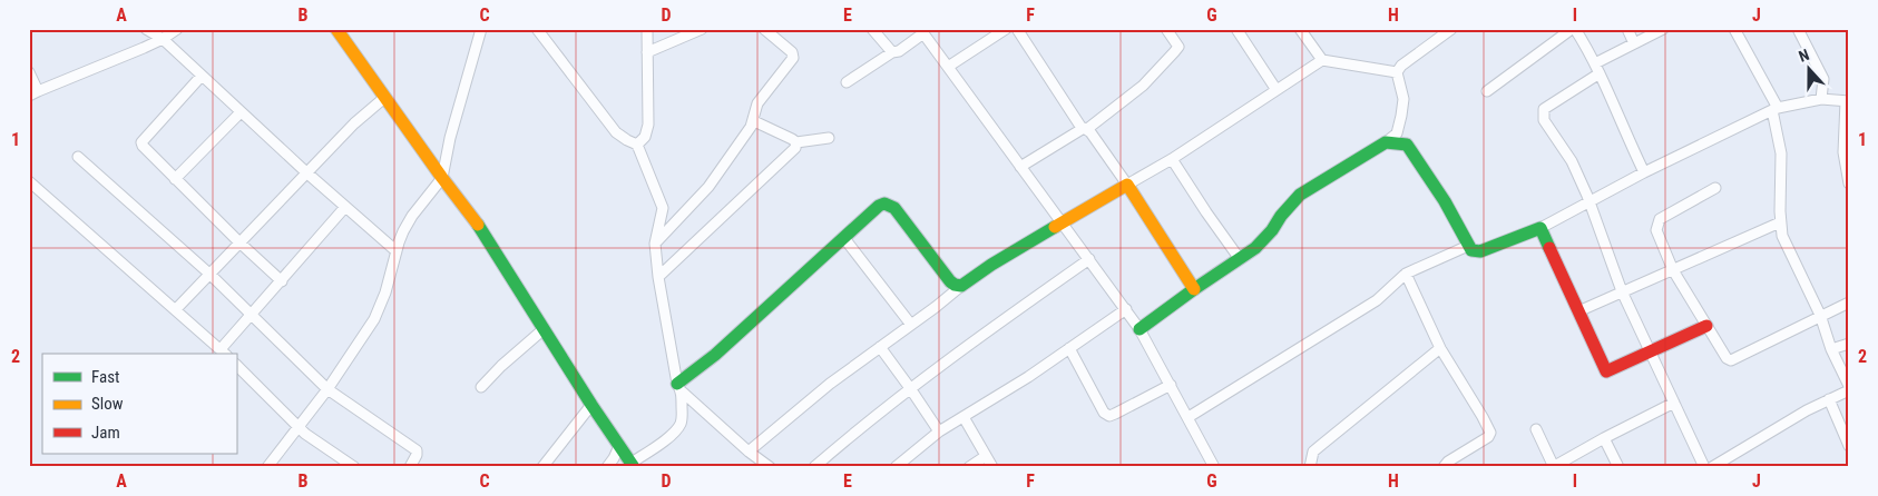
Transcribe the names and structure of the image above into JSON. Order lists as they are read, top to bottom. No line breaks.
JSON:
{"legend":["Fast","Slow","Jam"],"north":"top","grid":{"columns":["A","B","C","D","E","F","G","H","I","J"],"rows":["1","2"]}}
